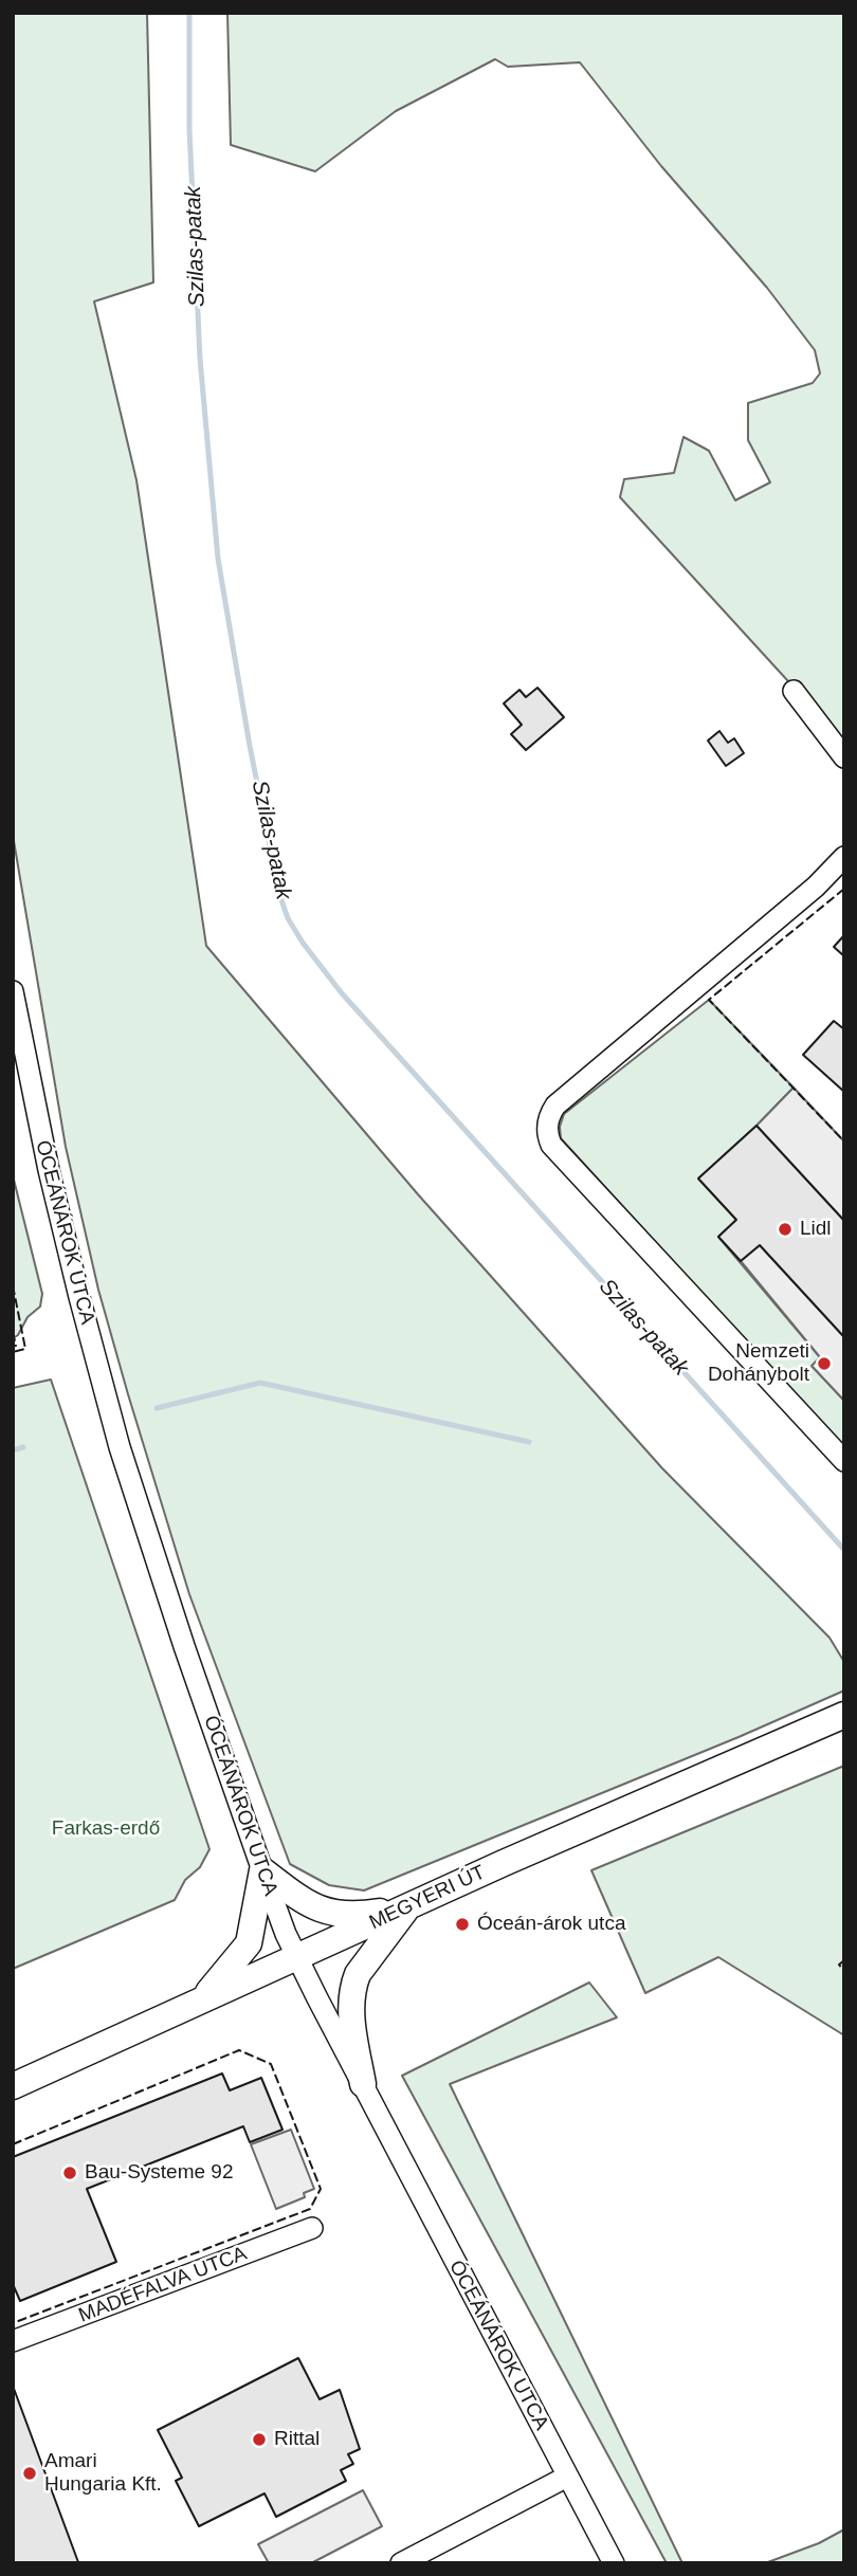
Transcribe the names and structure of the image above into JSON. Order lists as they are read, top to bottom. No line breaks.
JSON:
{"streets":{"main road":["MEGYERI ÚT"],"street":["ÓCEÁNÁROK UTCA","MADÉFALVA UTCA"]},"crossings":[["ÓCEÁNÁROK UTCA","MEGYERI ÚT"]],"water":["Szilas-patak"],"parks":["Farkas-erdő"],"places":["Lidl","Nemzeti Dohánybolt","Óceán-árok utca","Bau-Systeme 92","Rittal","Amari Hungaria Kft."]}
